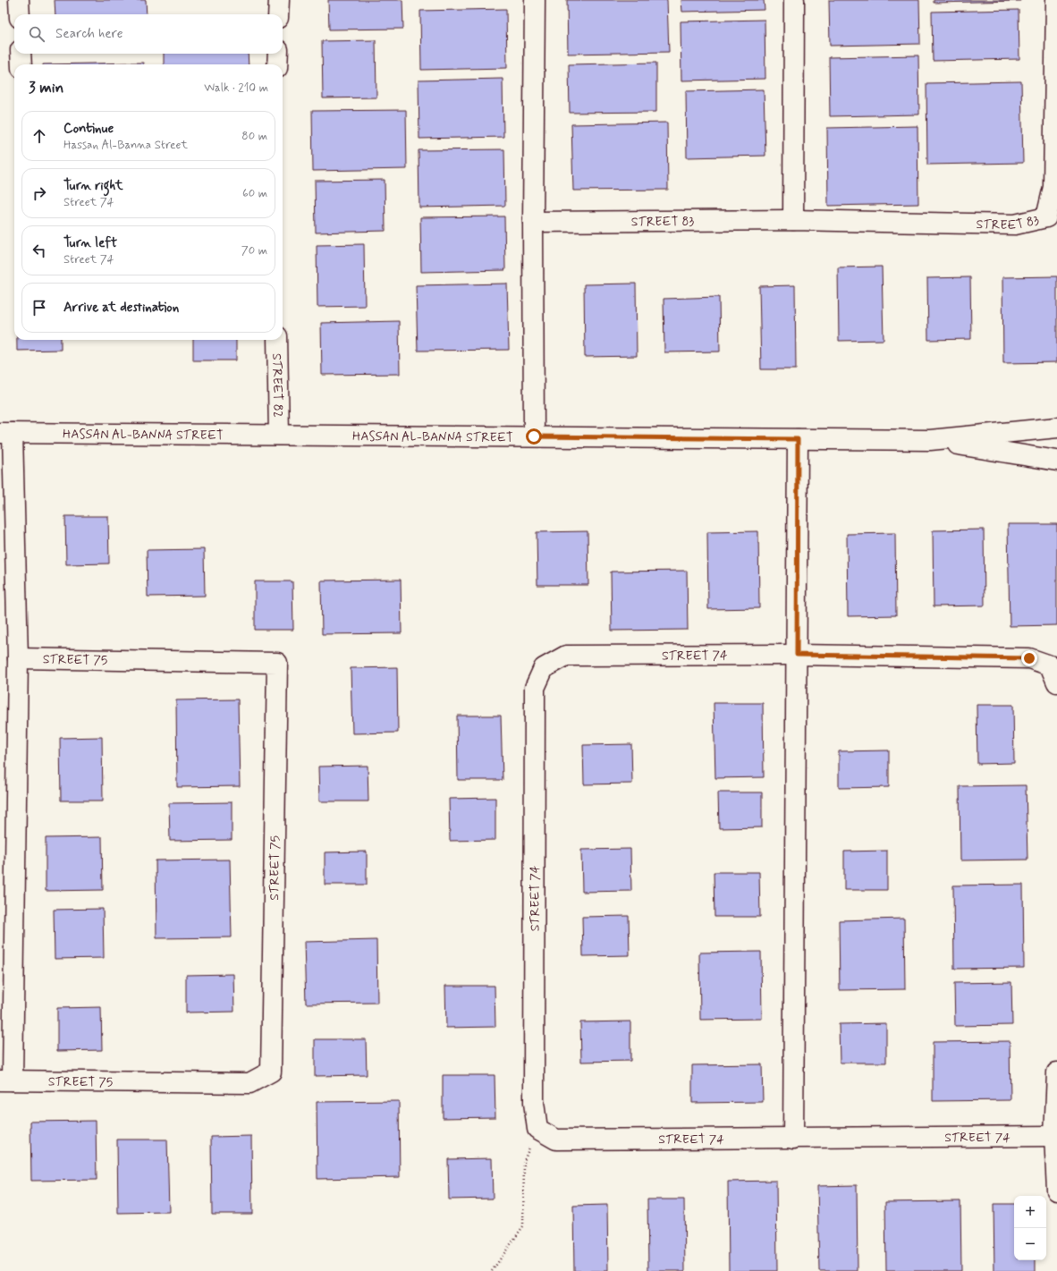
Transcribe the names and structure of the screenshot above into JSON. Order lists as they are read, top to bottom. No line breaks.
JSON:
{"streets":{"street":["STREET 83","STREET 82","HASSAN AL-BANNA STREET","STREET 74","STREET 75"]},"crossings":[["STREET 82","HASSAN AL-BANNA STREET"],["HASSAN AL-BANNA STREET","STREET 75"]],"page":{"search":"Search here","heading":["3 min","Walk · 210 m"],"list":[["Continue","Hassan Al-Banna Street","80 m"],["Turn right","Street 74","60 m"],["Turn left","Street 74","70 m"],"Arrive at destination"],"map_buttons":["+","−"]}}
